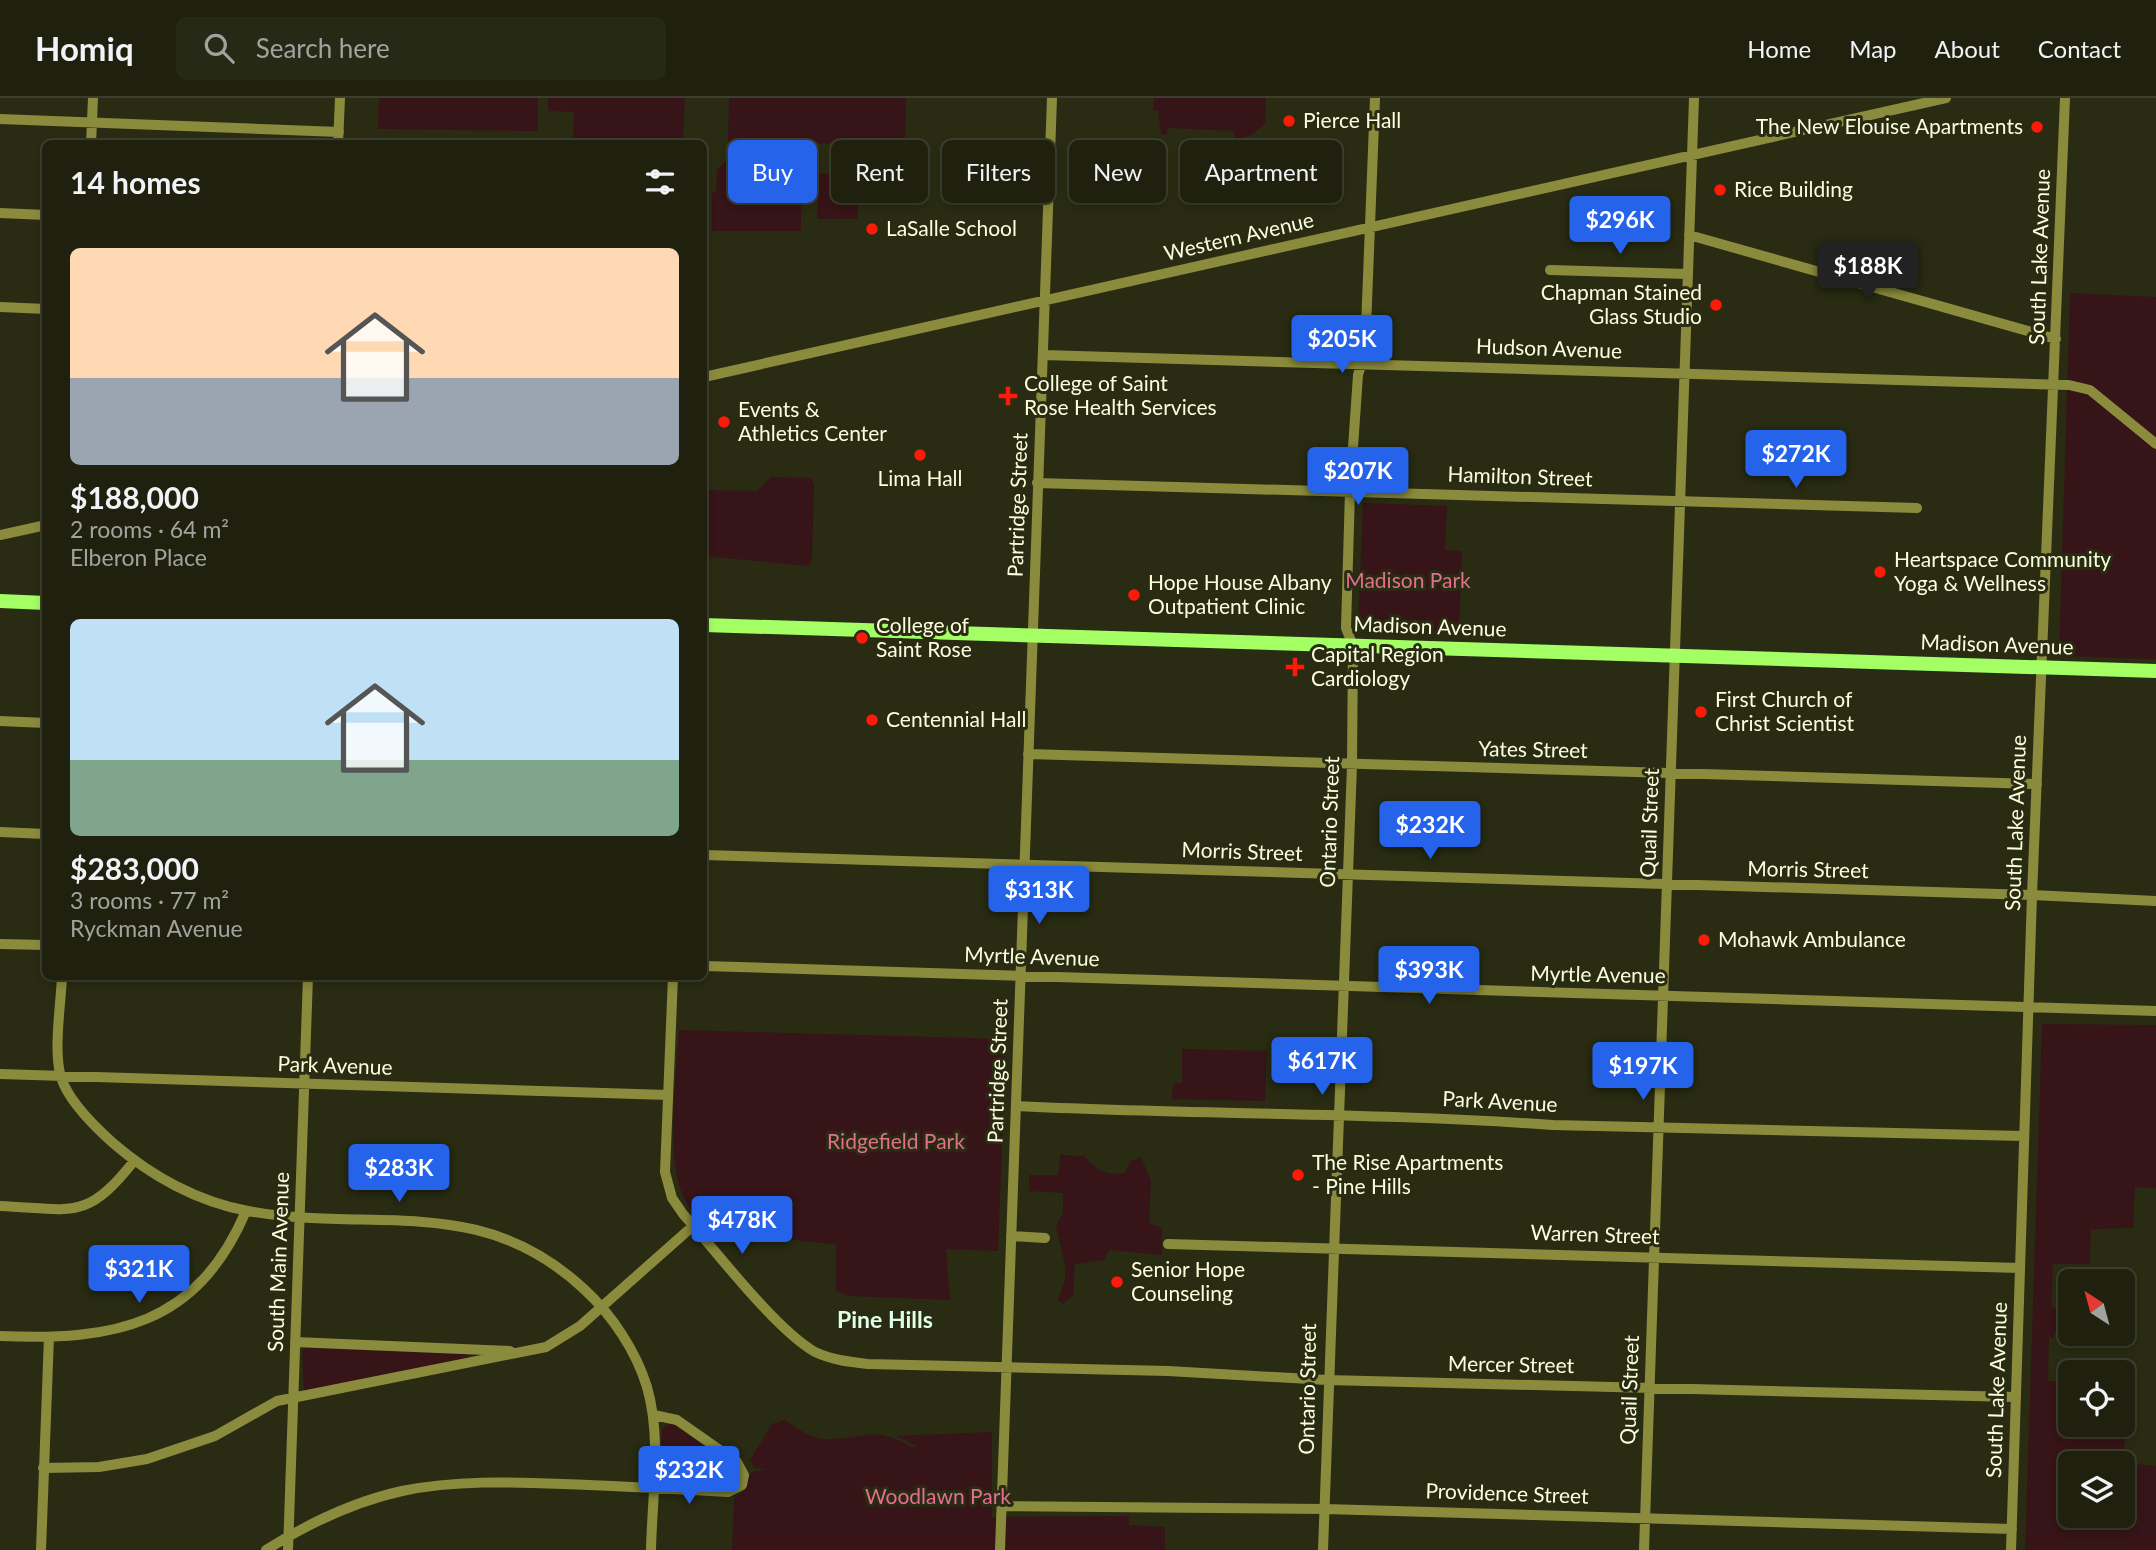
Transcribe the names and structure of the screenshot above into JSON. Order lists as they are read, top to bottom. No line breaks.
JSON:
{"streets":{"main road":["Madison Avenue"],"street":["Western Avenue","South Lake Avenue","Hudson Avenue","Hamilton Street","Partridge Street","Yates Street","Ontario Street","Quail Street","Morris Street","Myrtle Avenue","Park Avenue","Warren Street","South Main Avenue","Mercer Street","Providence Street"]},"crossings":[["Western Avenue","Partridge Street"],["Western Avenue","Ontario Street"],["Western Avenue","Quail Street"],["South Lake Avenue","Hudson Avenue"],["South Lake Avenue","Madison Avenue"],["South Lake Avenue","Yates Street"],["South Lake Avenue","Morris Street"],["South Lake Avenue","Myrtle Avenue"],["South Lake Avenue","Park Avenue"],["South Lake Avenue","Warren Street"],["South Lake Avenue","Mercer Street"],["South Lake Avenue","Providence Street"],["Hudson Avenue","Partridge Street"],["Hudson Avenue","Ontario Street"],["Hudson Avenue","Quail Street"],["Hamilton Street","Partridge Street"],["Hamilton Street","Ontario Street"],["Hamilton Street","Quail Street"],["Partridge Street","Madison Avenue"],["Partridge Street","Yates Street"],["Partridge Street","Morris Street"],["Partridge Street","Myrtle Avenue"],["Partridge Street","Park Avenue"],["Partridge Street","Mercer Street"],["Partridge Street","Providence Street"],["Madison Avenue","Ontario Street"],["Madison Avenue","Quail Street"],["Yates Street","Ontario Street"],["Yates Street","Quail Street"],["Ontario Street","Morris Street"],["Ontario Street","Myrtle Avenue"],["Ontario Street","Park Avenue"],["Ontario Street","Warren Street"],["Ontario Street","Mercer Street"],["Ontario Street","Providence Street"],["Quail Street","Morris Street"],["Quail Street","Myrtle Avenue"],["Quail Street","Park Avenue"],["Quail Street","Warren Street"],["Quail Street","Mercer Street"],["Quail Street","Providence Street"],["Park Avenue","South Main Avenue"],["Park Avenue","Mercer Street"]],"districts":["Pine Hills"],"parks":["Madison Park","Ridgefield Park","Woodlawn Park"],"places":{"other":["Pierce Hall","The New Elouise Apartments","Rice Building","LaSalle School","Chapman Stained Glass Studio","Events & Athletics Center","Lima Hall","Heartspace Community Yoga & Wellness","Hope House Albany Outpatient Clinic","College of Saint Rose","First Church of Christ Scientist","Centennial Hall","Mohawk Ambulance","The Rise Apartments - Pine Hills","Senior Hope Counseling"],"health":["College of Saint Rose Health Services","Capital Region Cardiology"]},"north":"top left","page":{"header":"Homiq","search":"Search here","nav":["Home","Map","About","Contact"],"chip":["Buy","Rent","Filters","New","Apartment"],"heading":"14 homes","price":["$296K","$188K","$205K","$272K","$207K","$232K","$313K","$393K","$617K","$197K","$283K","$478K","$321K","$232K"],"list":[{"name":"$188,000","note":"2 rooms · 64 m² · Elberon Place"},{"name":"$283,000","note":"3 rooms · 77 m² · Ryckman Avenue"}]}}
